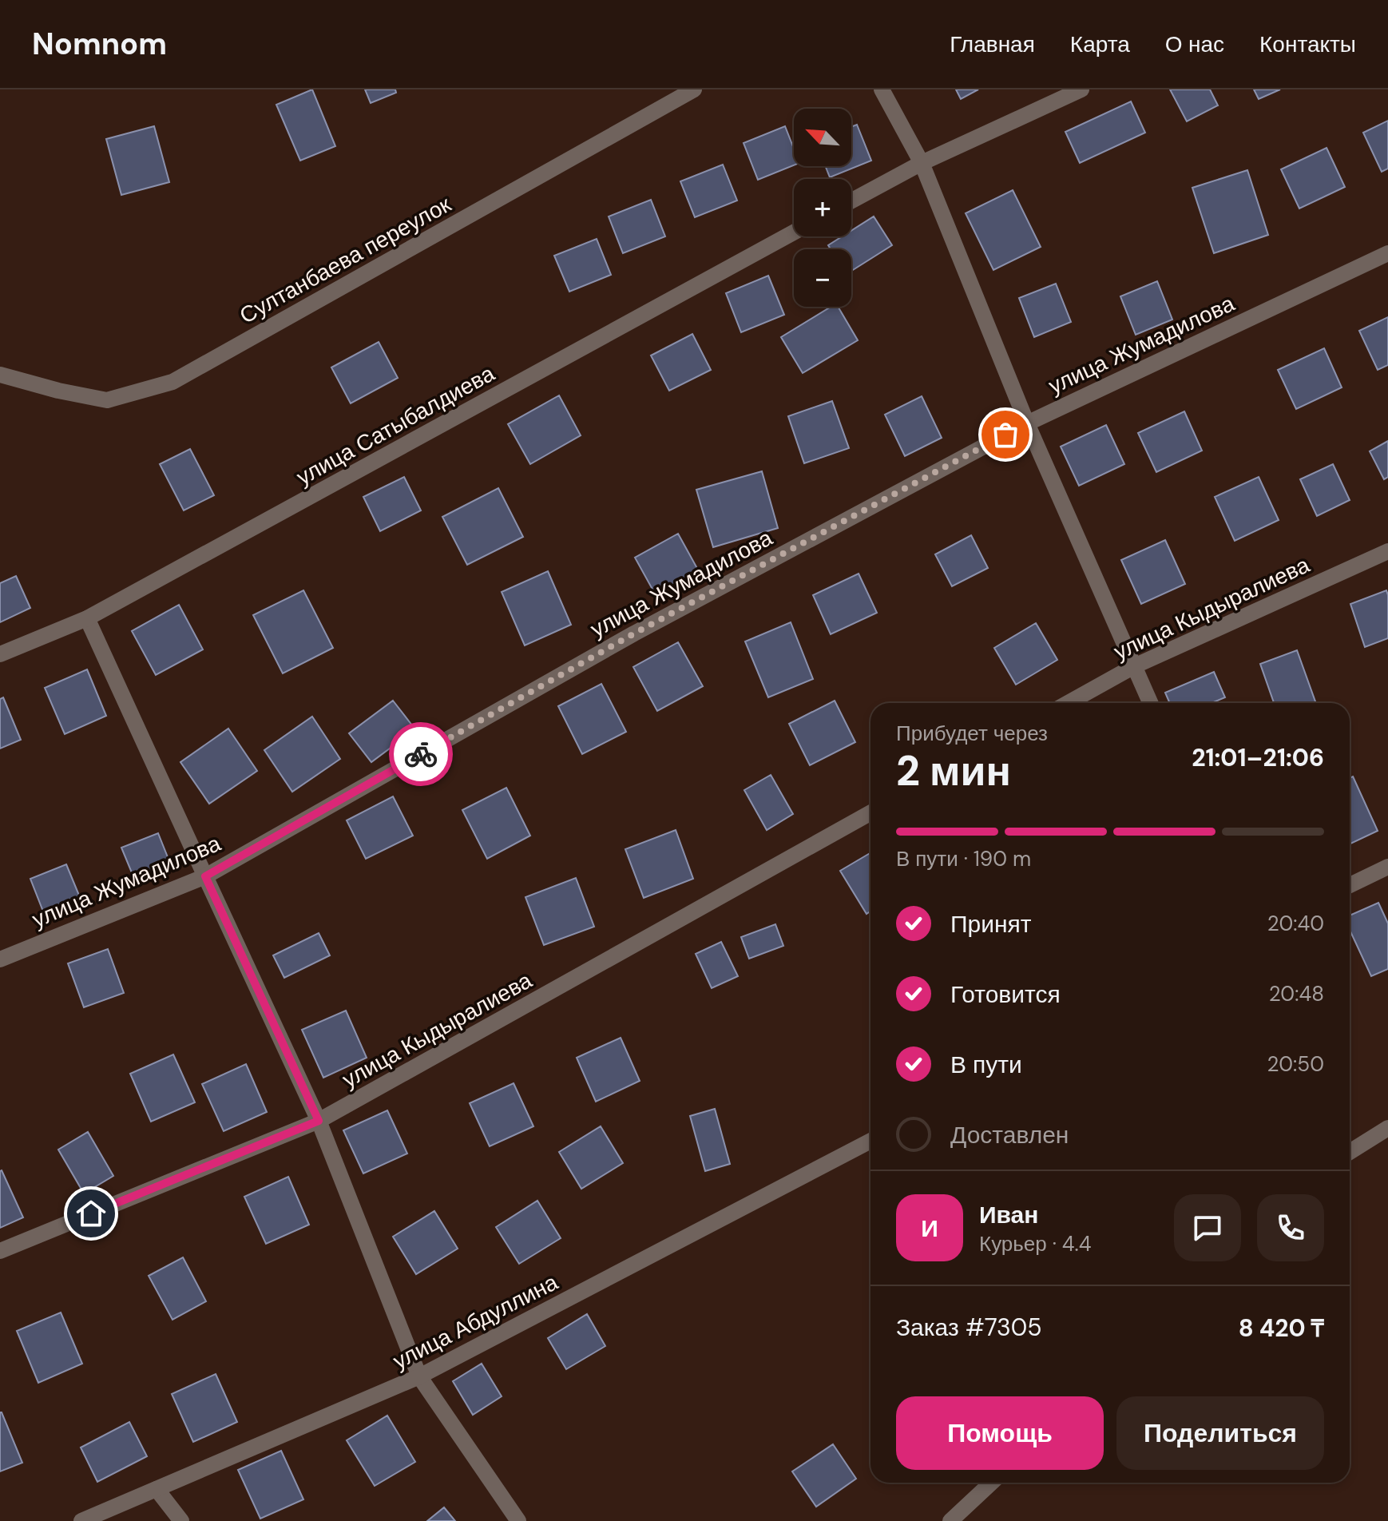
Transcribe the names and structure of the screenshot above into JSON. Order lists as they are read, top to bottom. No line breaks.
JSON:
{"streets":{"street":["Султанбаева переулок","улица Жумадилова","улица Сатыбалдиева","улица Кыдыралиева","улица Абдуллина"]},"north":"top left","page":{"header":"Nomnom","nav":["Главная","Карта","О нас","Контакты"],"map_buttons":["+","−"],"heading":["2 мин","Прибудет через","21:01–21:06"],"panel":["Иван","Курьер · 4.4","Заказ #7305","8 420 ₸"],"bar":"В пути · 190 m","list":[["Принят","20:40"],["Готовится","20:48"],["В пути","20:50"],"Доставлен"],"round":"И","buttons":["Помощь","Поделиться"]}}
